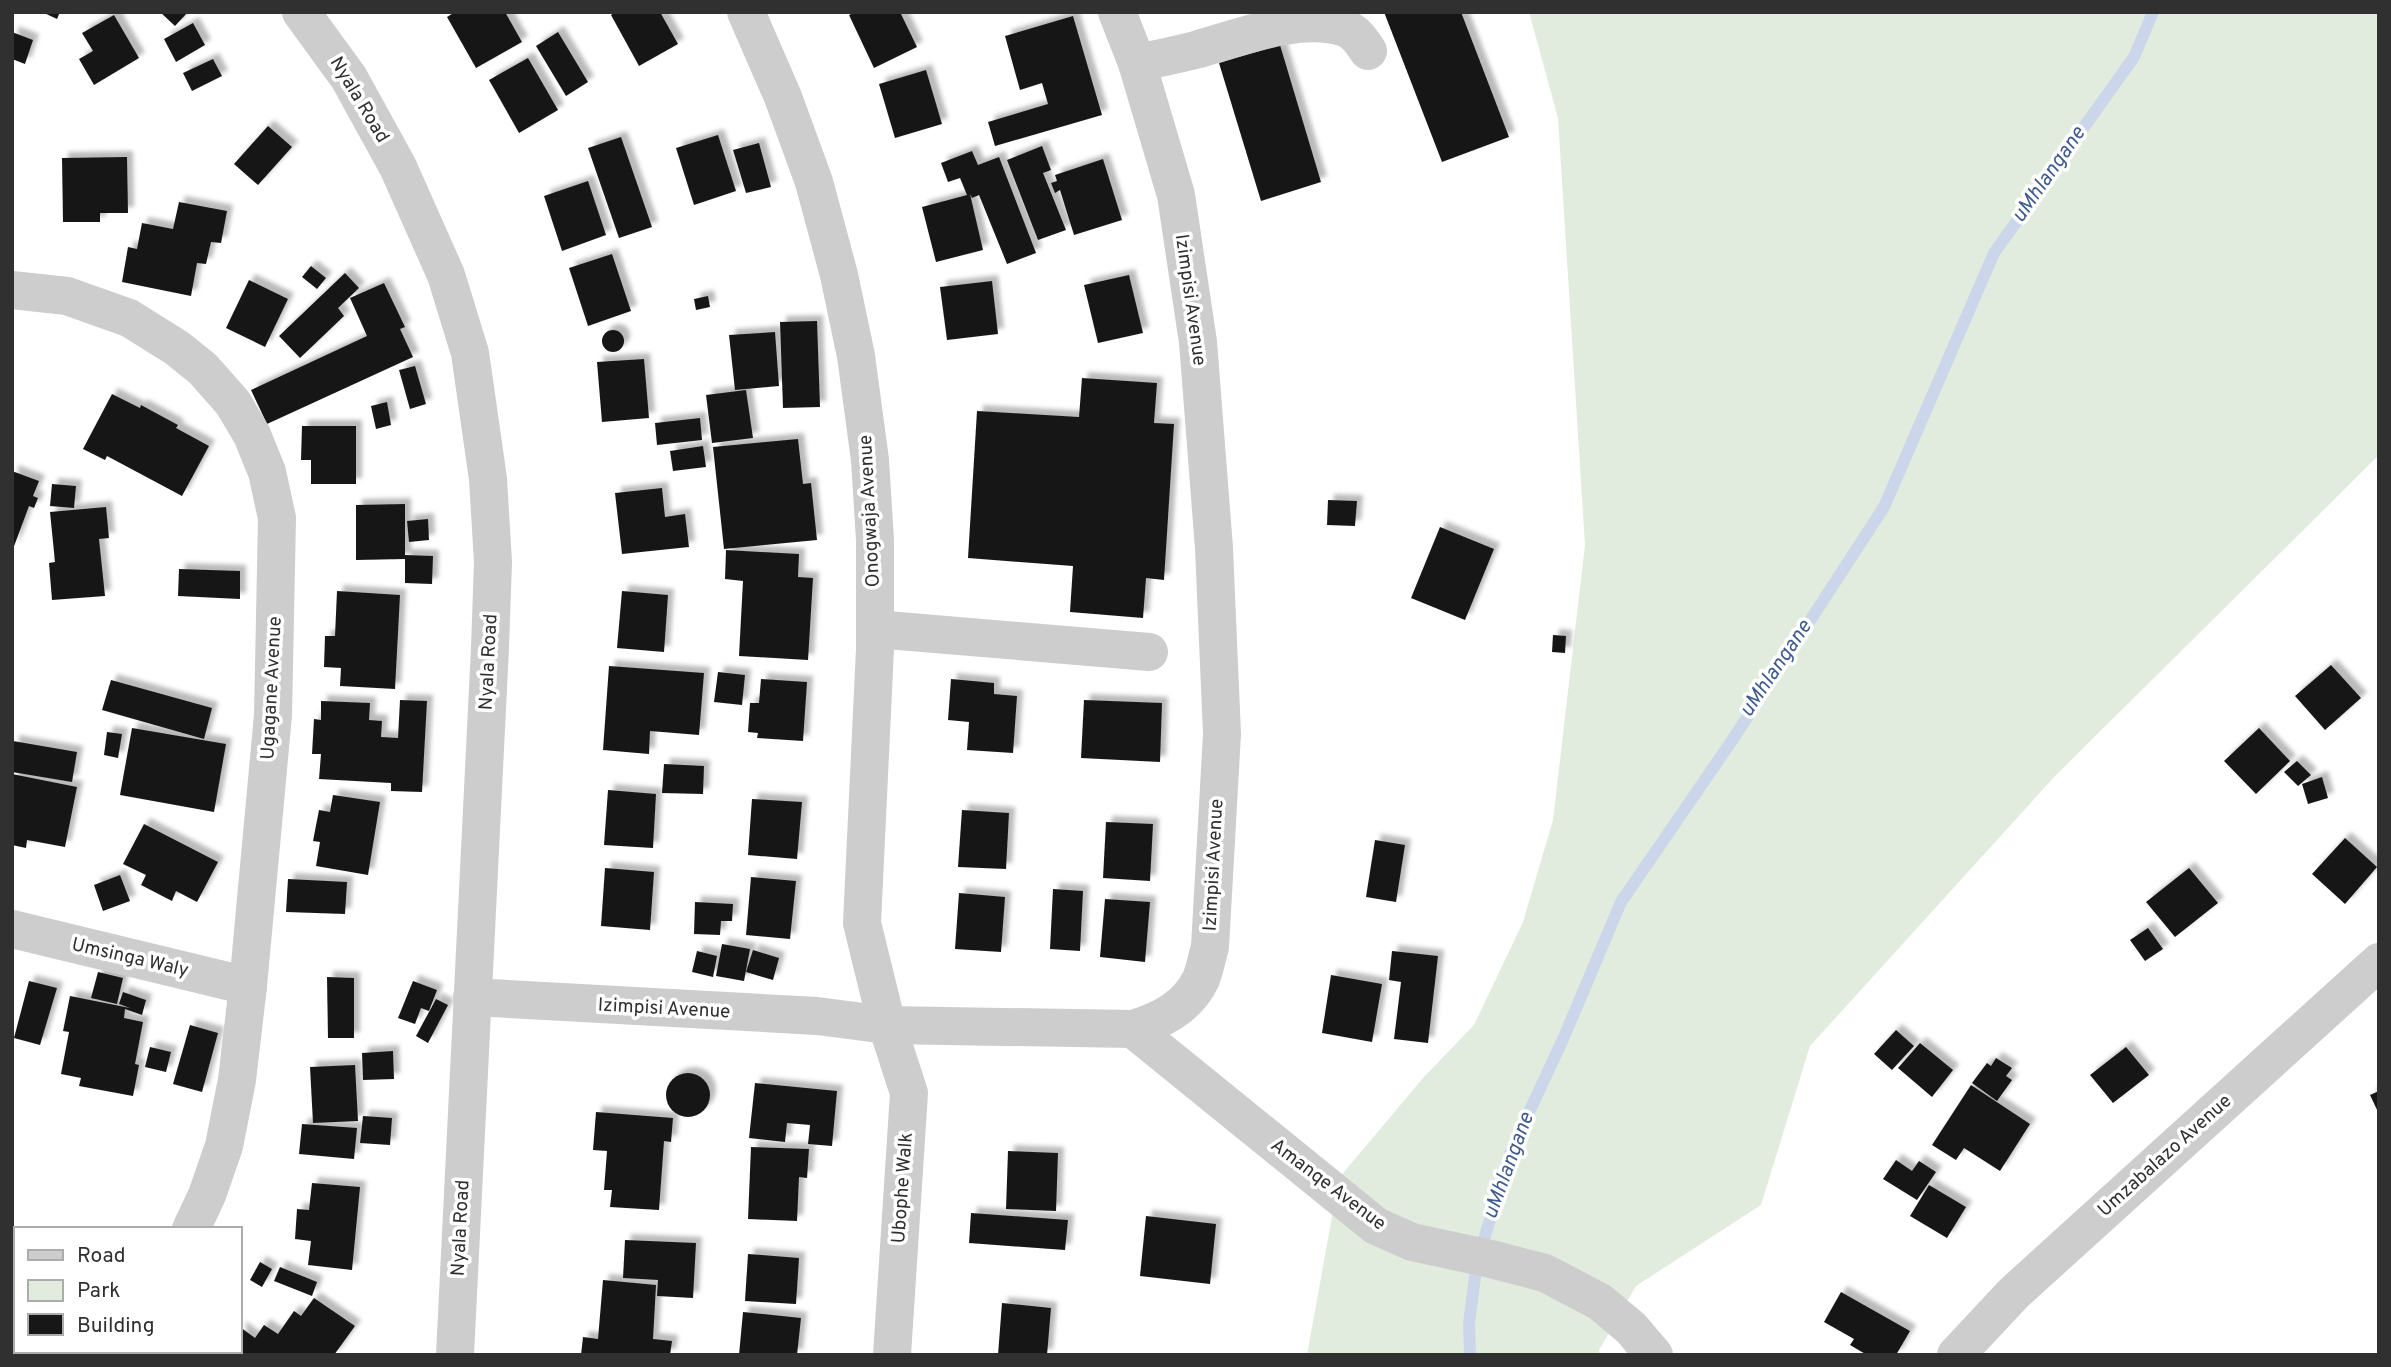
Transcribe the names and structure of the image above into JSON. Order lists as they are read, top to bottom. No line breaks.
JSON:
{"streets":{"street":["Nyala Road","Izimpisi Avenue","Onogwaja Avenue","Ugagane Avenue","Umsinga Waly","Umzabalazo Avenue","Amanqe Avenue","Ubophe Walk"]},"crossings":[["Nyala Road","Izimpisi Avenue"],["Izimpisi Avenue","Onogwaja Avenue"],["Izimpisi Avenue","Amanqe Avenue"],["Izimpisi Avenue","Ubophe Walk"],["Onogwaja Avenue","Ubophe Walk"],["Ugagane Avenue","Umsinga Waly"]],"water":["uMhlangane"],"legend":["Road","Park","Building"]}
